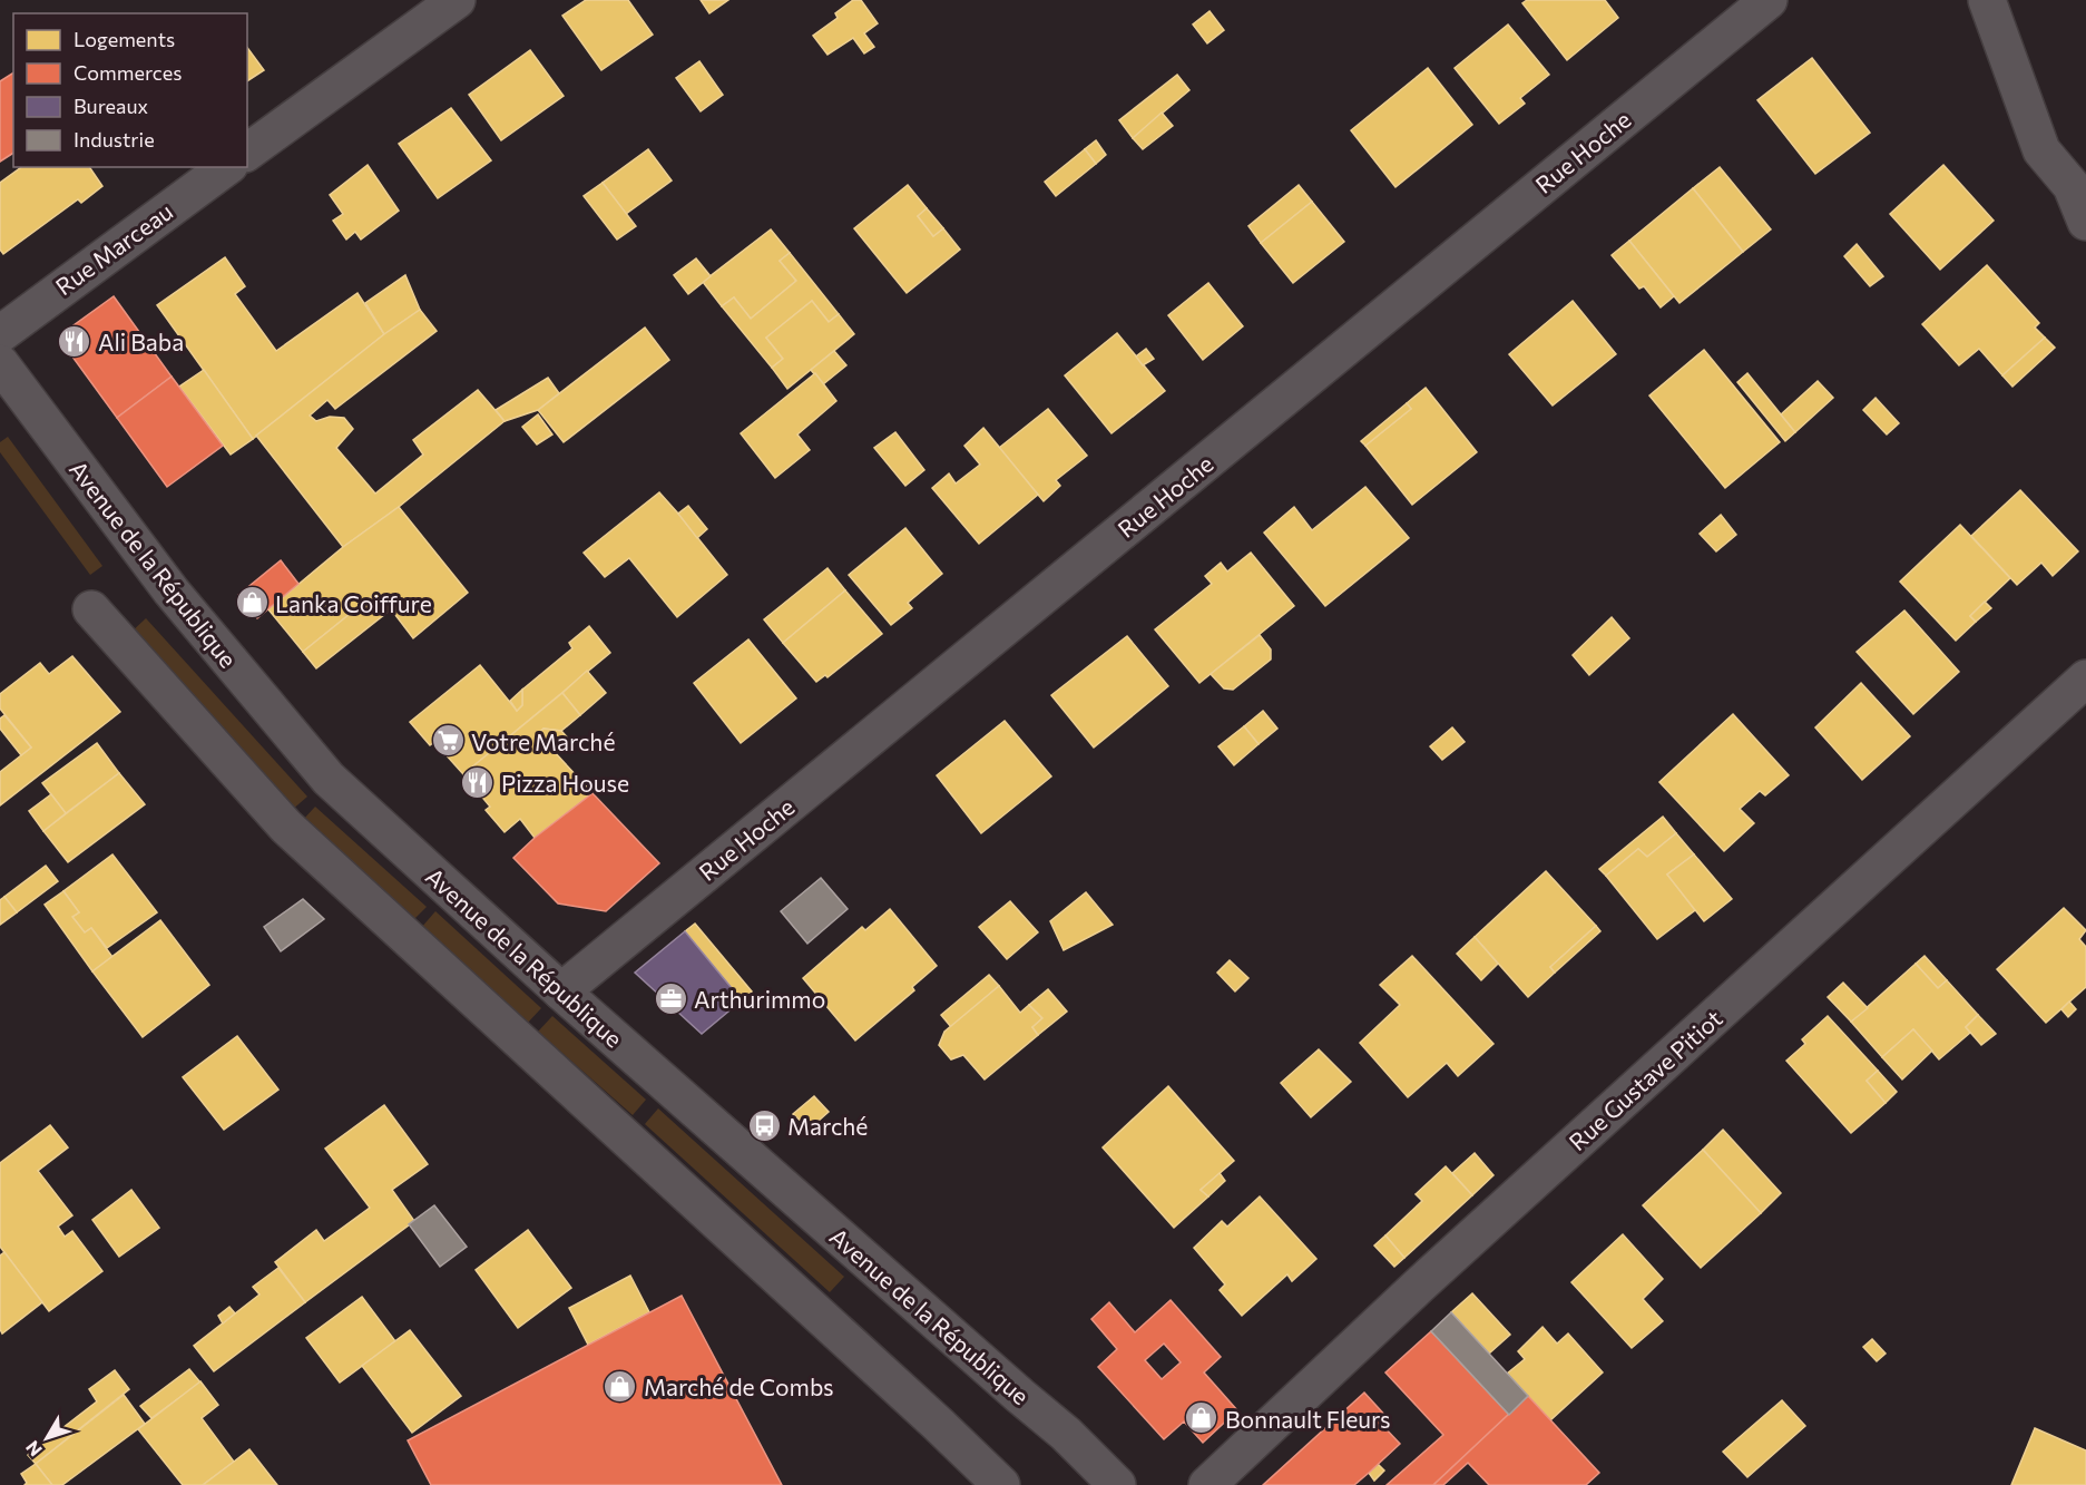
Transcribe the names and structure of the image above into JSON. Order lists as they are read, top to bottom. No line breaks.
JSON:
{"streets":{"street":["Rue Hoche","Rue Marceau","Avenue de la République","Rue Gustave Pitiot"]},"crossings":[["Rue Hoche","Avenue de la République"]],"places":{"restaurant":["Ali Baba","Pizza House"],"shop":["Lanka Coiffure","Marché de Combs","Bonnault Fleurs"],"supermarket":["Votre Marché"],"office":["Arthurimmo"],"bus stop":["Marché"]},"legend":["Logements","Commerces","Bureaux","Industrie"],"north":"bottom left"}
